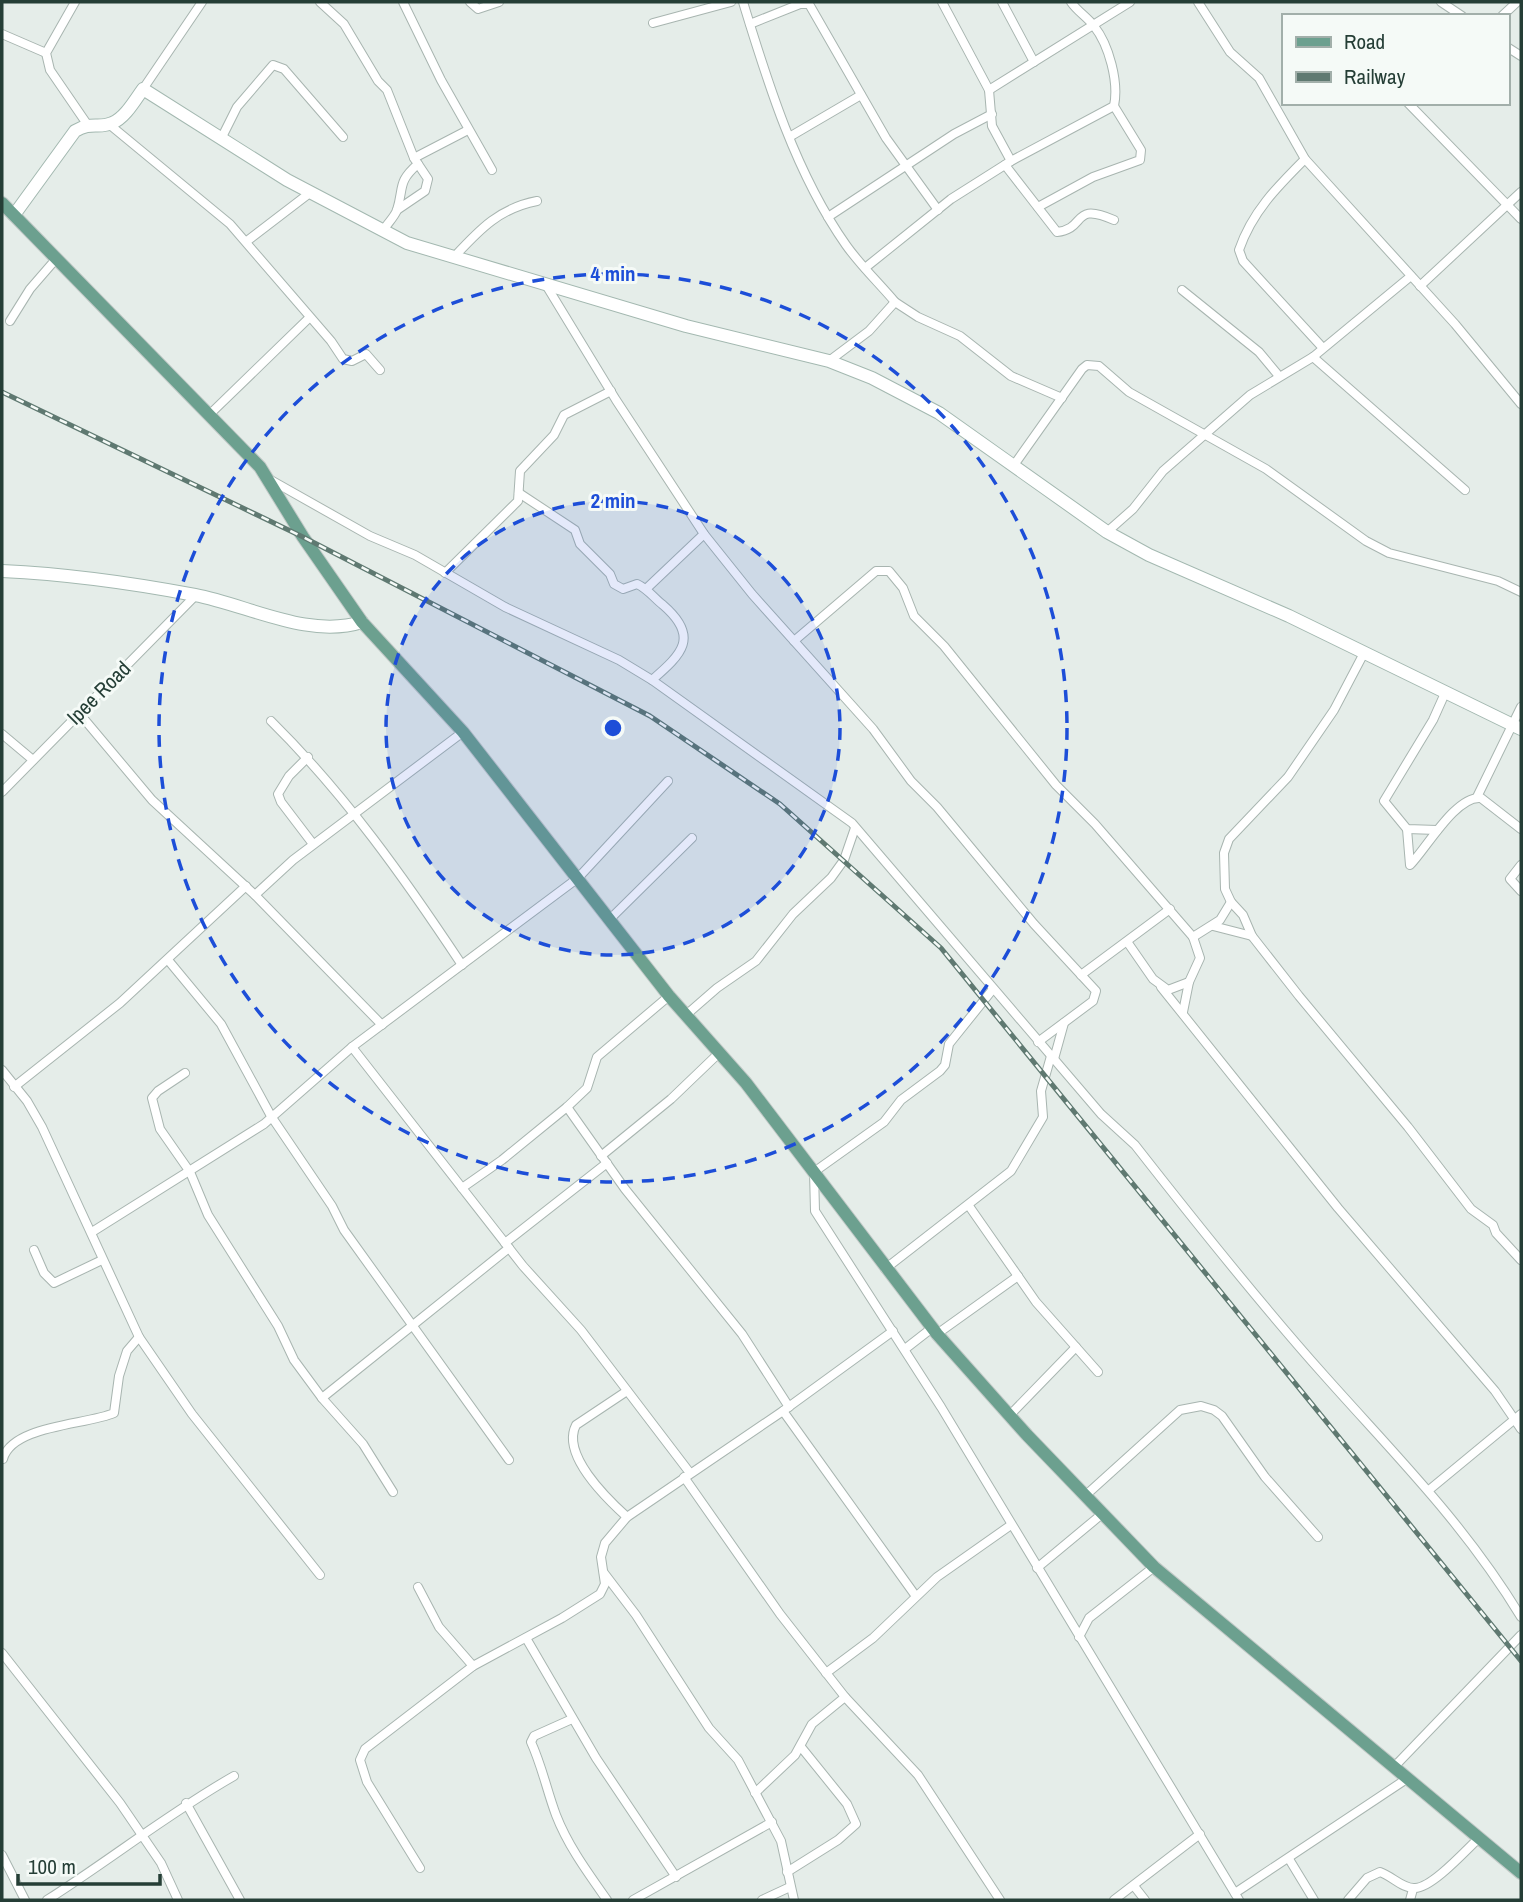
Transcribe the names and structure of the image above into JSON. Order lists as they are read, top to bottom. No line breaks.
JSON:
{"streets":{"street":["Ipee Road"]},"legend":["Road","Railway"],"scale_bar":"100 m","rings":["4 min","2 min"]}
